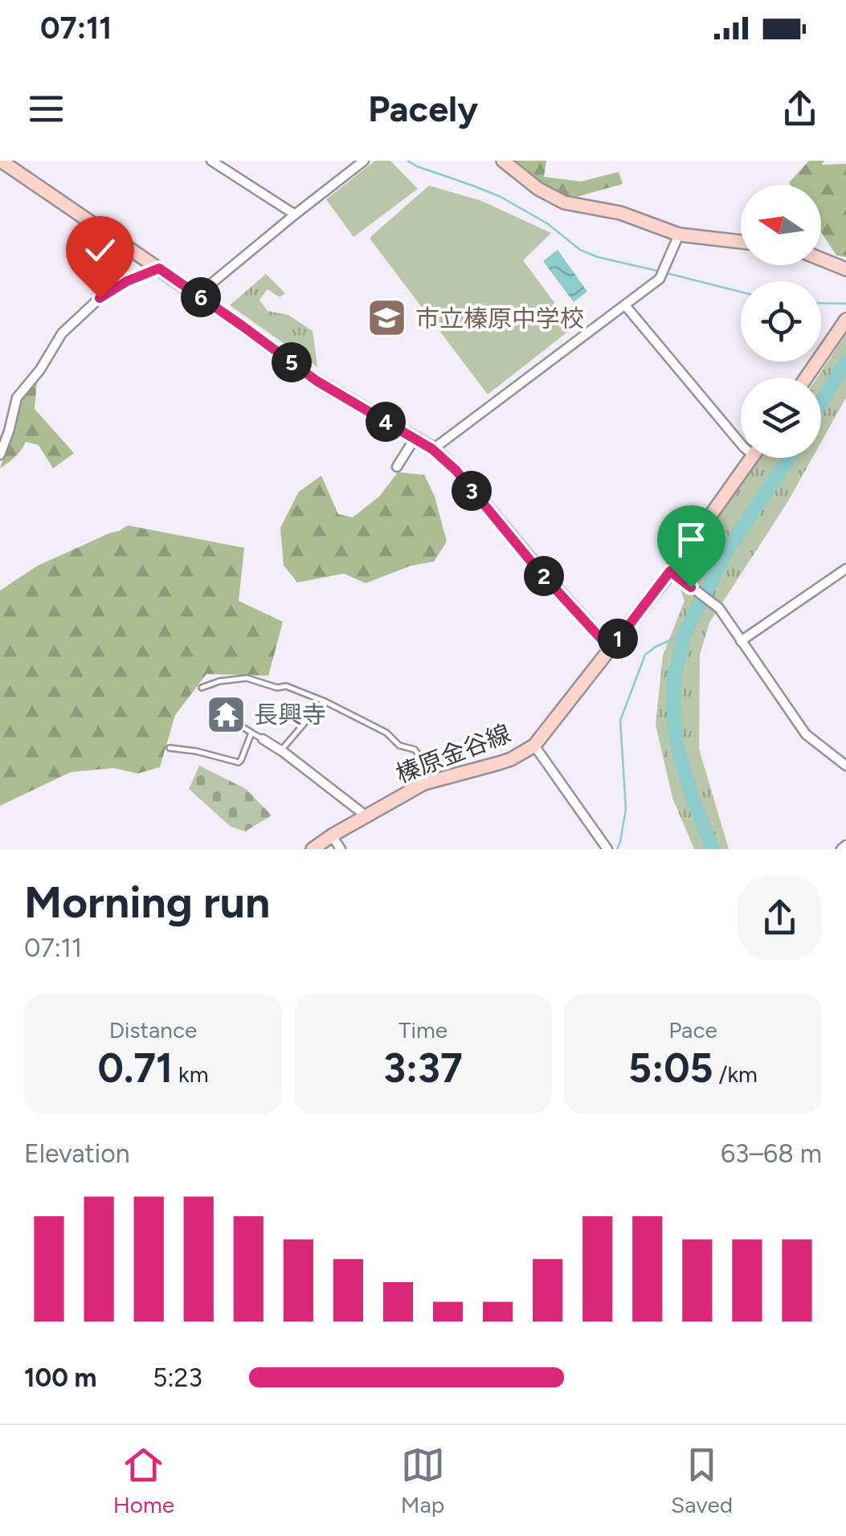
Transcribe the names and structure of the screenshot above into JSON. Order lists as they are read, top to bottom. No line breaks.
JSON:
{"streets":{"street":["榛原金谷線"]},"places":{"school or university":["市立榛原中学校"],"temple":["長興寺"]},"north":"left","page":{"status":"07:11","header":"Pacely","pins":["6","5","4","3","2","1"],"heading":["Morning run","07:11"],"stats":[["Distance","0.71 km"],["Time","3:37"],["Pace","5:05 /km"]],"chart":["Elevation","63–68 m"],"list":[{"name":"100 m","note":"5:23"}],"tabs":["Home","Map","Saved"]}}
